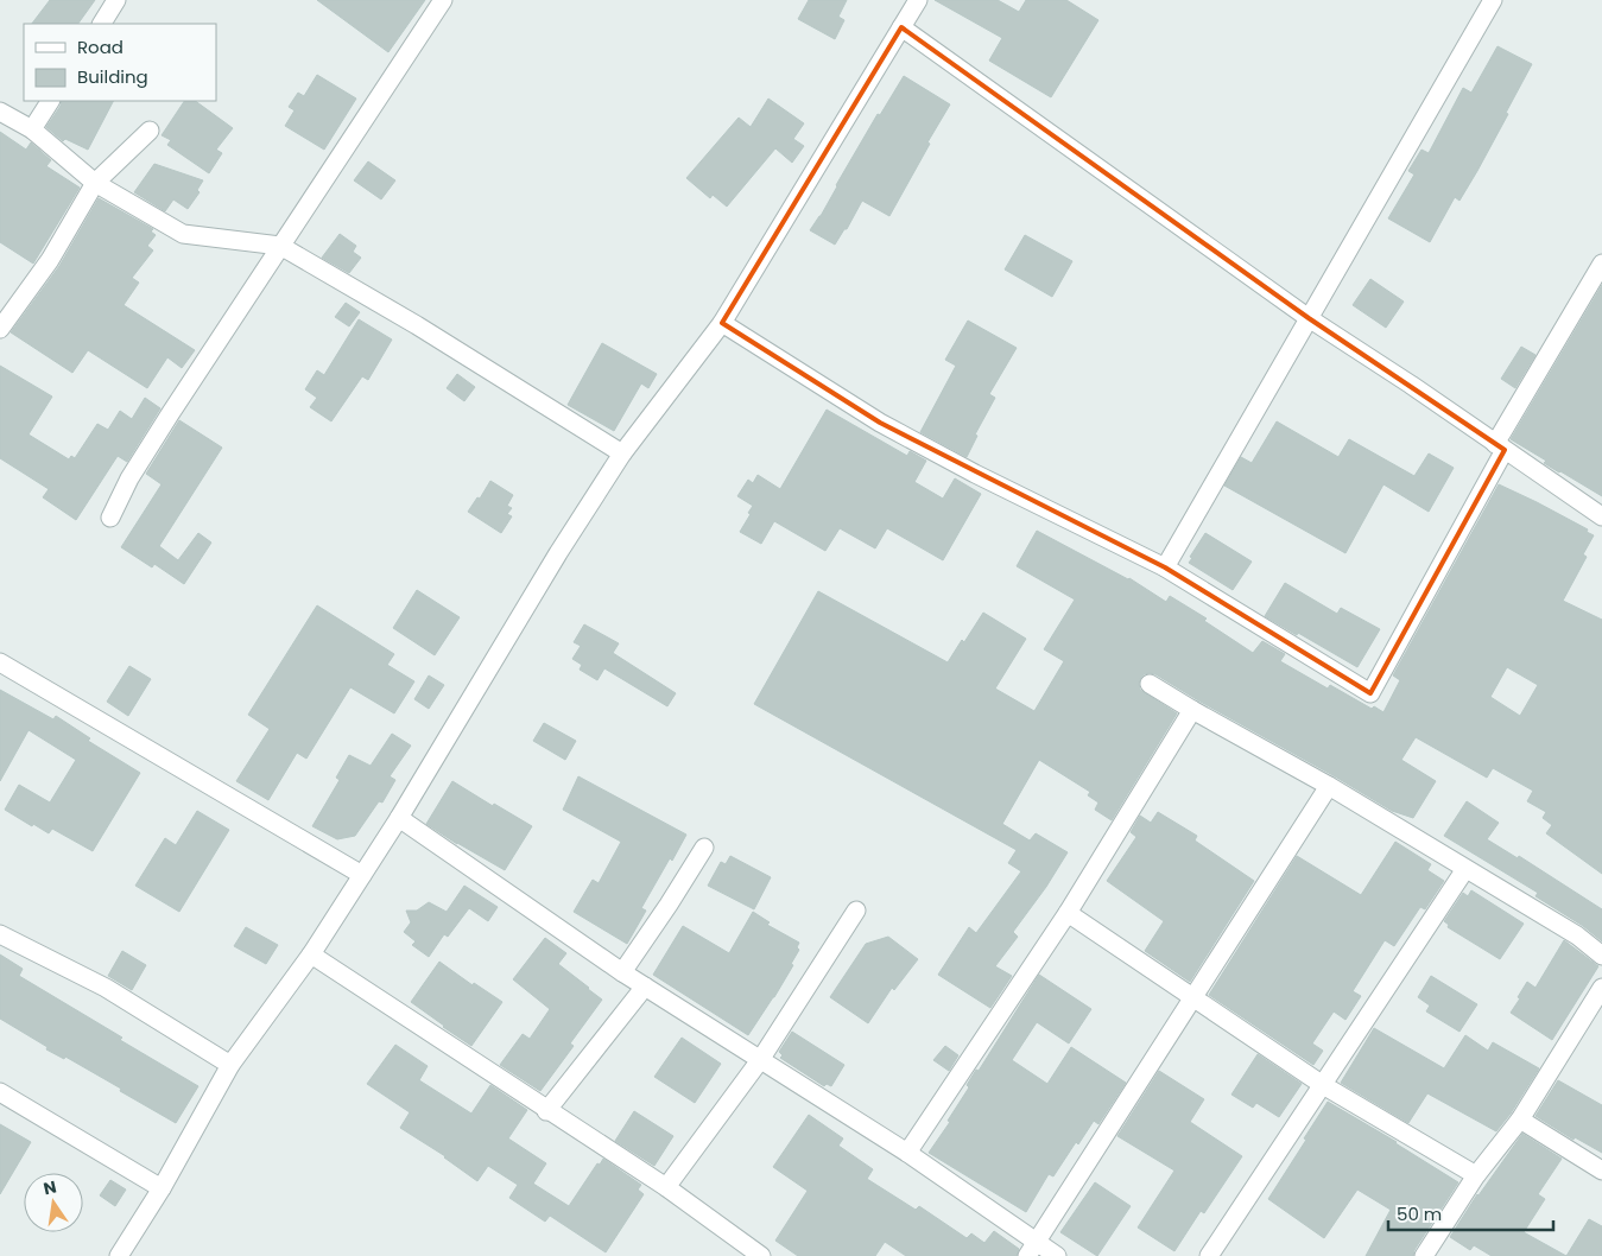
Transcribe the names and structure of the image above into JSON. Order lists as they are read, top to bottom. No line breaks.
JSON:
{"legend":["Road","Building"],"scale_bar":"50 m","north":"top"}
